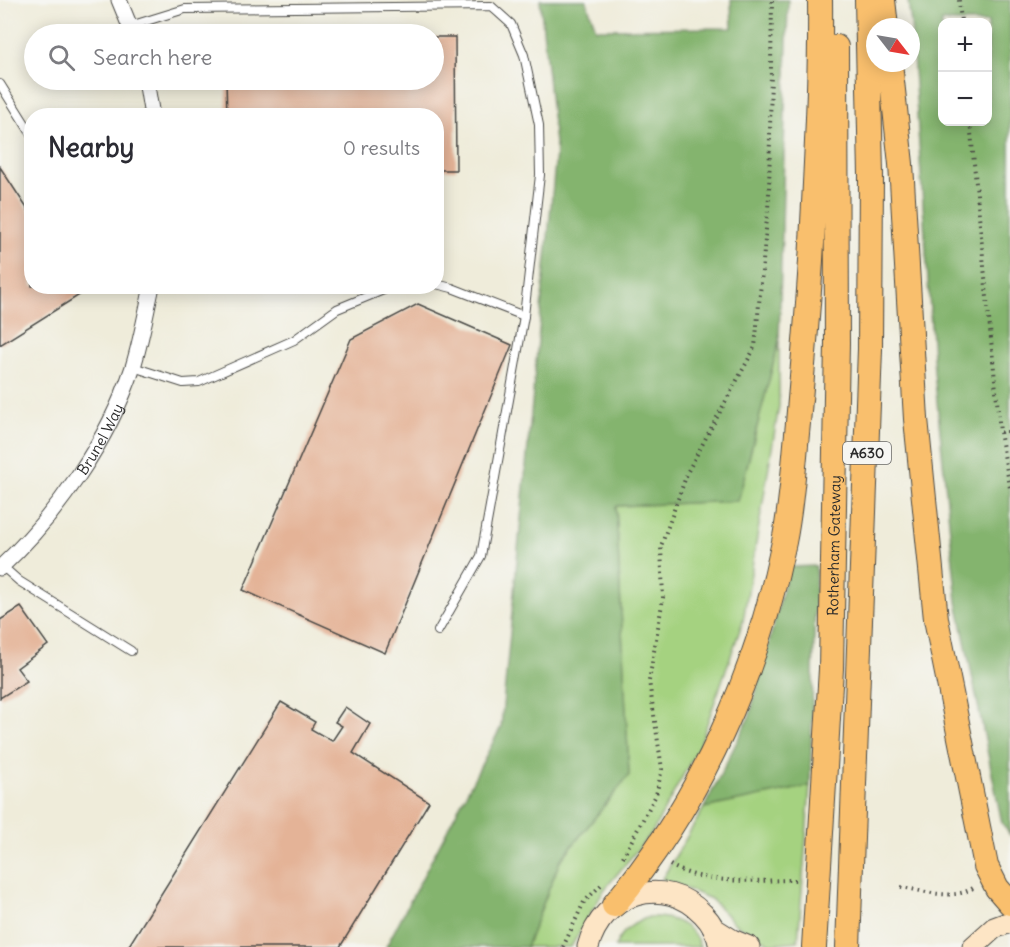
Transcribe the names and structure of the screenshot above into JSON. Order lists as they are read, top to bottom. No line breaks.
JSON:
{"streets":{"highway":["A630","Rotherham Gateway"],"street":["Brunel Way"]},"north":"bottom right","page":{"map_buttons":["+","−"],"search":"Search here","heading":["Nearby","0 results"]}}
